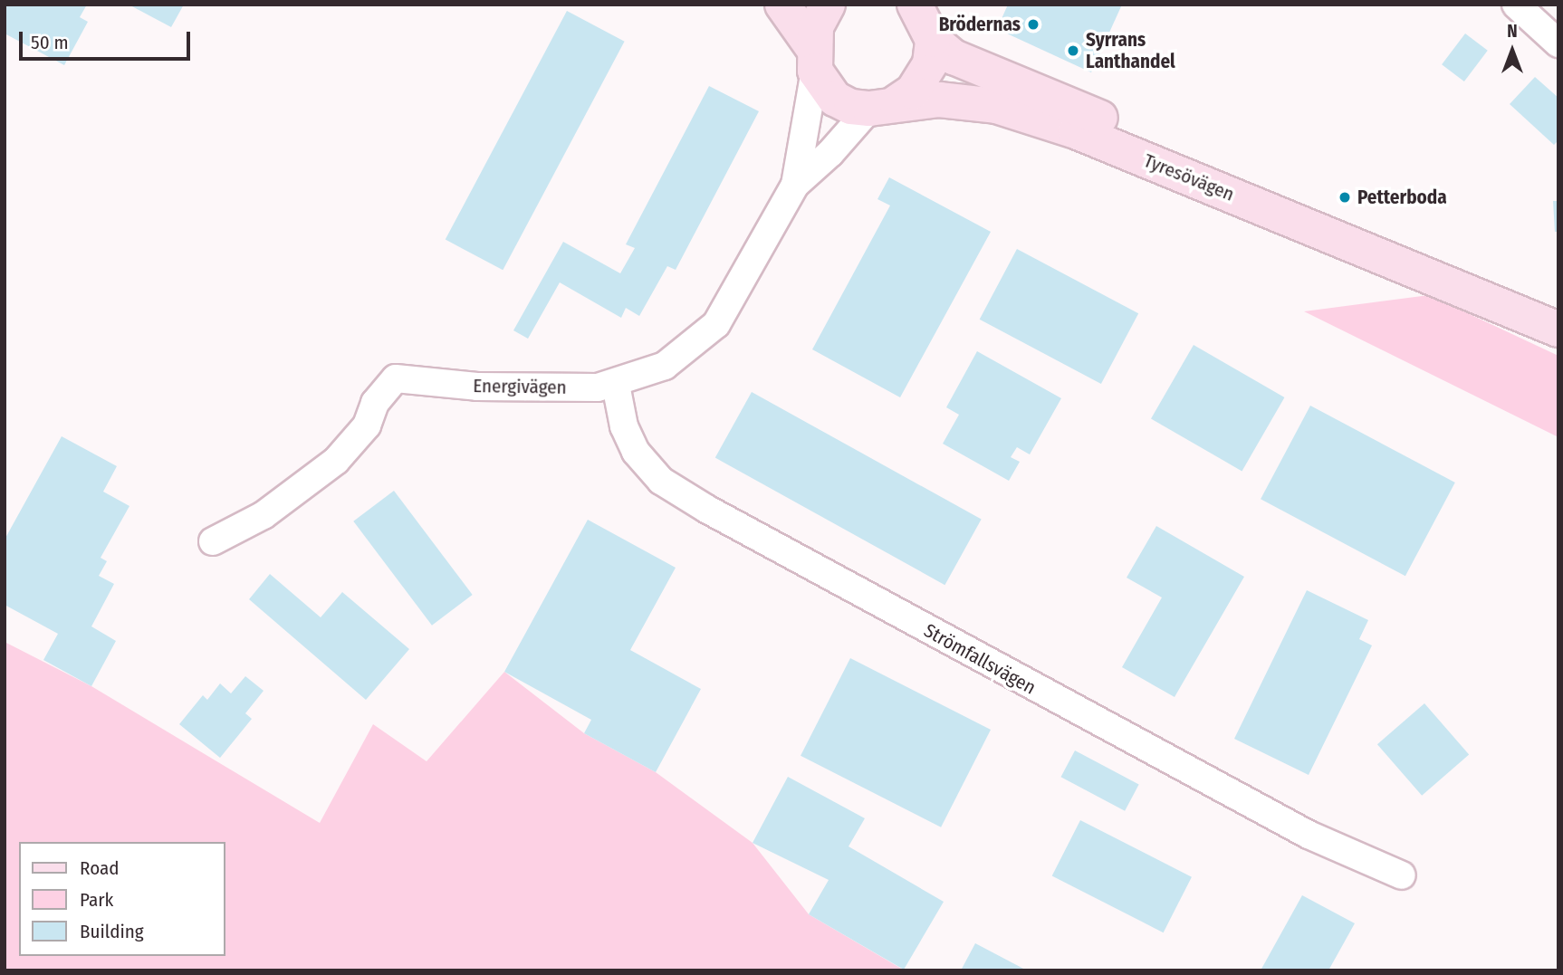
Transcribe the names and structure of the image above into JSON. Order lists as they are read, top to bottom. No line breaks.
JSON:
{"streets":{"main road":["Tyresövägen"],"street":["Energivägen","Strömfallsvägen"]},"crossings":[["Tyresövägen","Energivägen"],["Energivägen","Strömfallsvägen"]],"places":["Brödernas","Syrrans Lanthandel","Petterboda"],"legend":["Road","Park","Building"],"scale_bar":"50 m","north":"top"}
